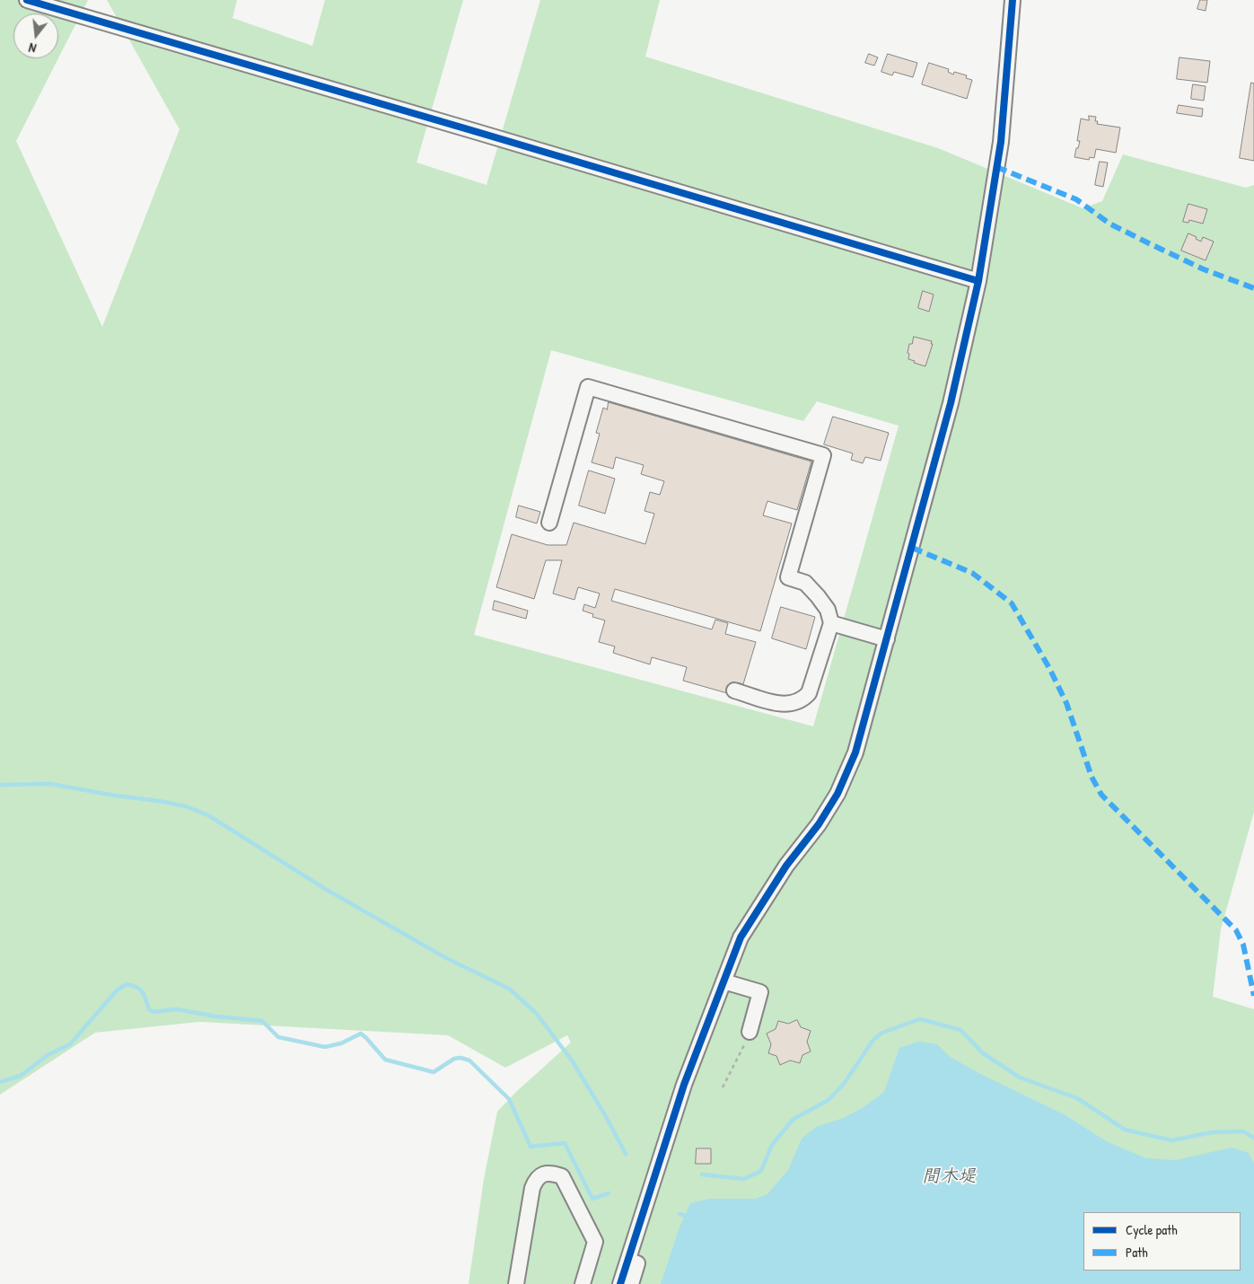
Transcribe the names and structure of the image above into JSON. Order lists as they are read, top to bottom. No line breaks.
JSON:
{"water":["間木堤"],"legend":["Cycle path","Path"],"north":"bottom"}
